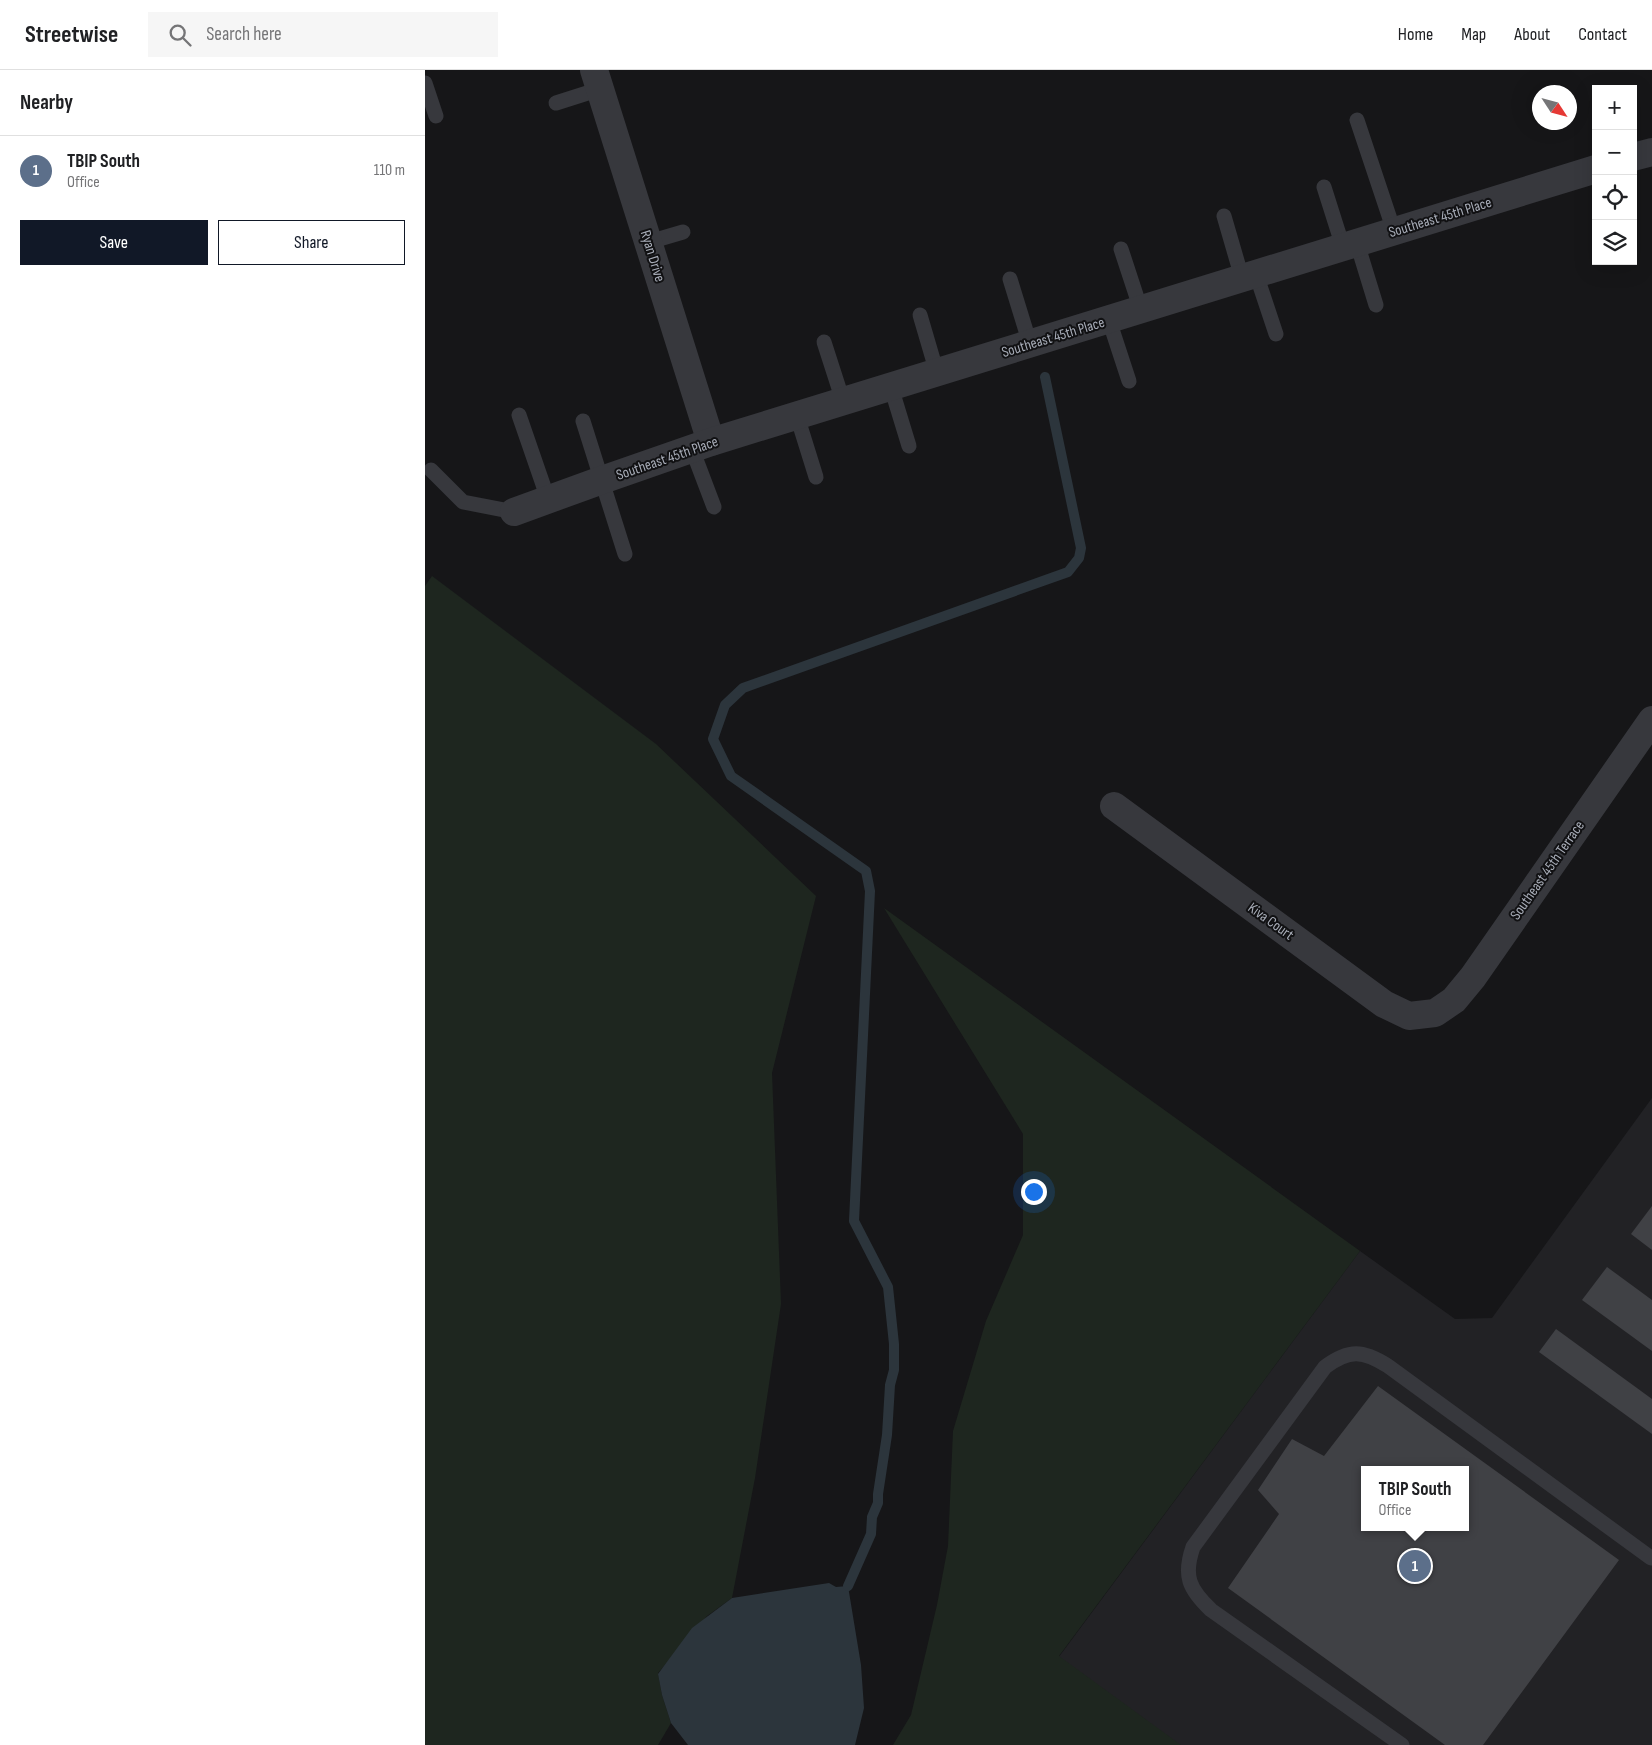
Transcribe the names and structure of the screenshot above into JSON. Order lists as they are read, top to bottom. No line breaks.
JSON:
{"streets":{"street":["Southeast 45th Place","Ryan Drive","Southeast 45th Terrace","Kiva Court"]},"crossings":[["Southeast 45th Place","Ryan Drive"],["Southeast 45th Terrace","Kiva Court"]],"north":"bottom right","page":{"header":"Streetwise","search":"Search here","nav":["Home","Map","About","Contact"],"heading":"Nearby","map_buttons":["+","−"],"list":[{"mark":"1","name":"TBIP South","note":"Office","value":"110 m"}],"buttons":["Save","Share"],"popup":["TBIP South","Office"],"pins":"1"}}
